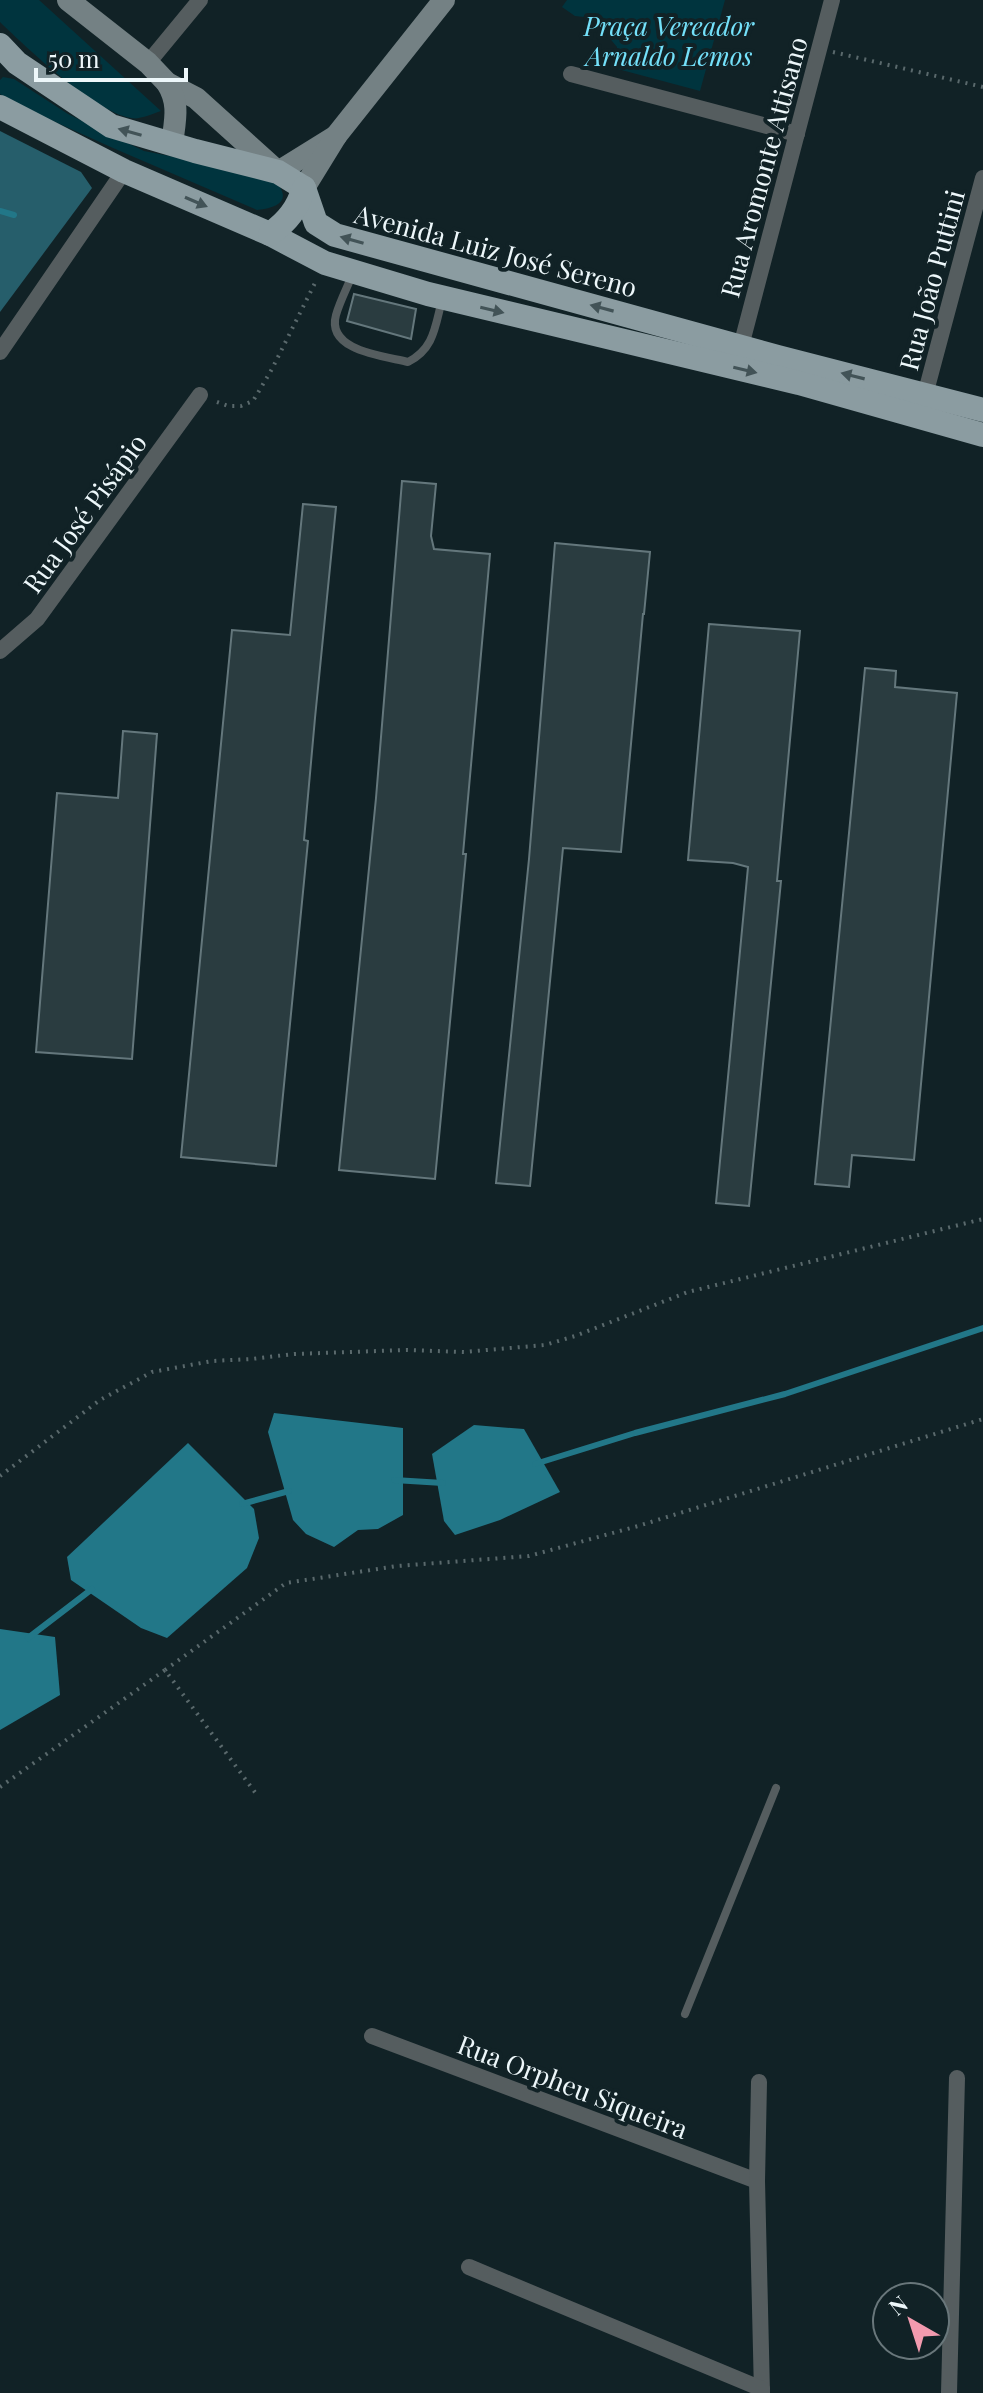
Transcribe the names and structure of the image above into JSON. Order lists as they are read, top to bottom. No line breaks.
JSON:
{"streets":{"main road":["Avenida Luiz José Sereno"],"street":["Rua Aromonte Attisano","Rua João Puttini","Rua José Pisápio","Rua Orpheu Siqueira"]},"crossings":[["Rua Aromonte Attisano","Avenida Luiz José Sereno"],["Avenida Luiz José Sereno","Rua João Puttini"]],"parks":["Praça Vereador Arnaldo Lemos"],"scale_bar":"50 m","north":"top left"}
